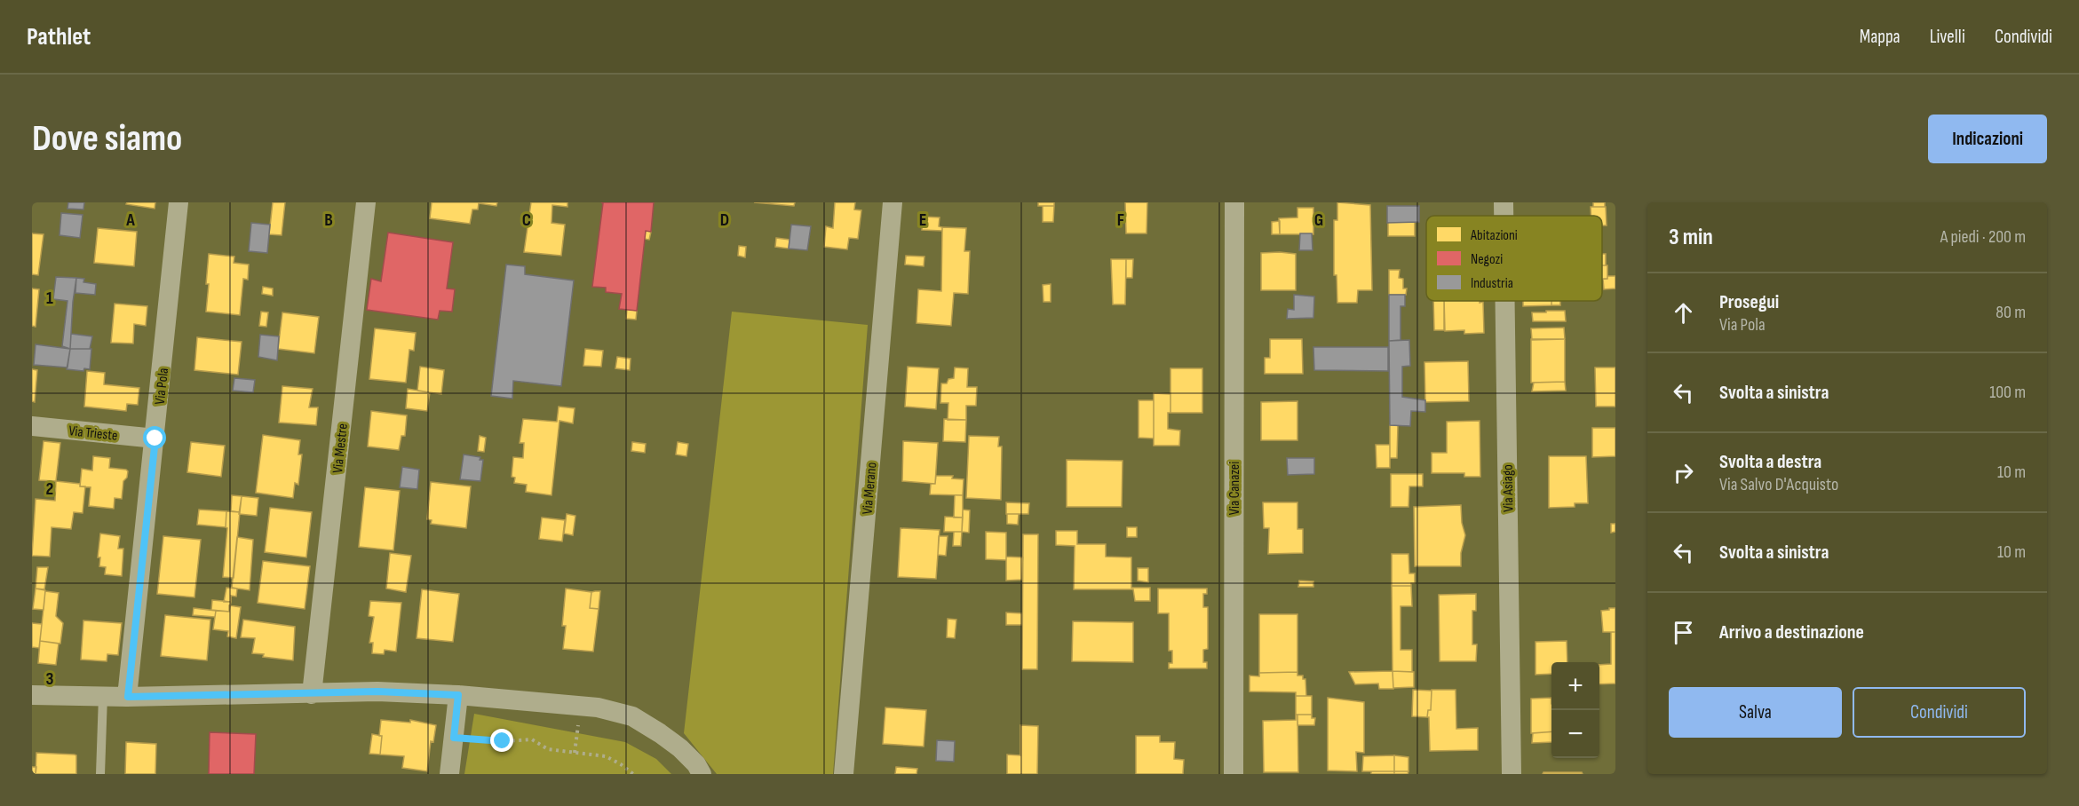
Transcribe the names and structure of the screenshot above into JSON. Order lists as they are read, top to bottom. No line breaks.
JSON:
{"streets":{"street":["Via Pola","Via Trieste","Via Mestre","Via Merano","Via Canazei","Via Asiago"]},"crossings":[["Via Pola","Via Trieste"]],"legend":["Abitazioni","Negozi","Industria"],"page":{"header":"Pathlet","nav":["Mappa","Livelli","Condividi"],"buttons":["Indicazioni",["Salva","Condividi"]],"title":"Dove siamo","heading":["3 min","A piedi · 200 m"],"list":[["Prosegui","Via Pola","80 m"],["Svolta a sinistra","100 m"],["Svolta a destra","Via Salvo D'Acquisto","10 m"],["Svolta a sinistra","10 m"],"Arrivo a destinazione"],"map_buttons":["+","−"]},"grid":{"columns":["A","B","C","D","E","F","G"],"rows":["1","2","3"]}}
